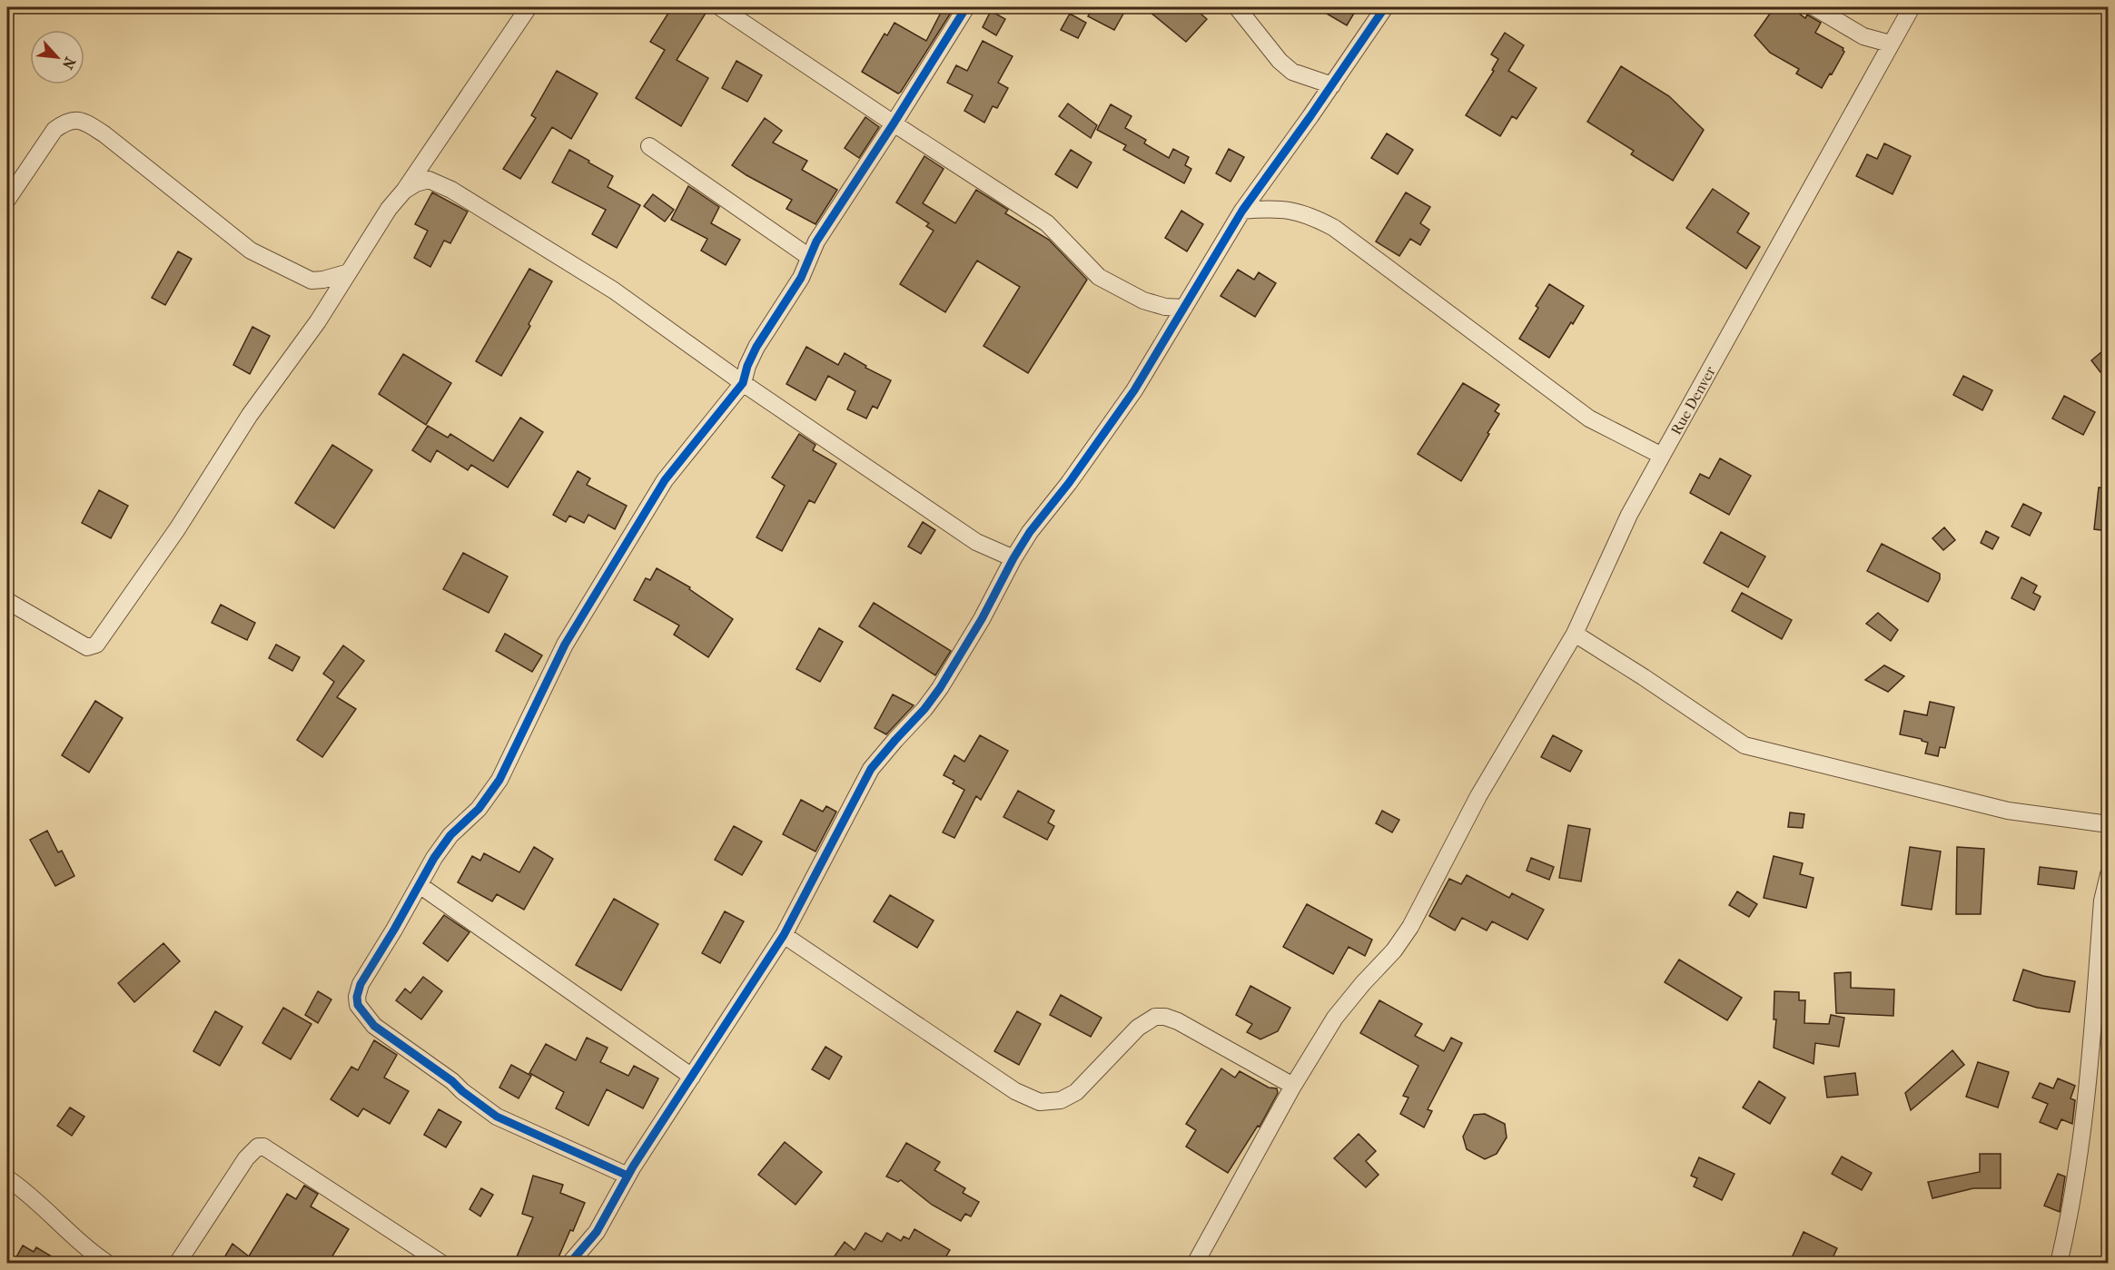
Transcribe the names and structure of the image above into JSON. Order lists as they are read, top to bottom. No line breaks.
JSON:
{"streets":{"street":["Rue Denver"]},"north":"bottom right"}
